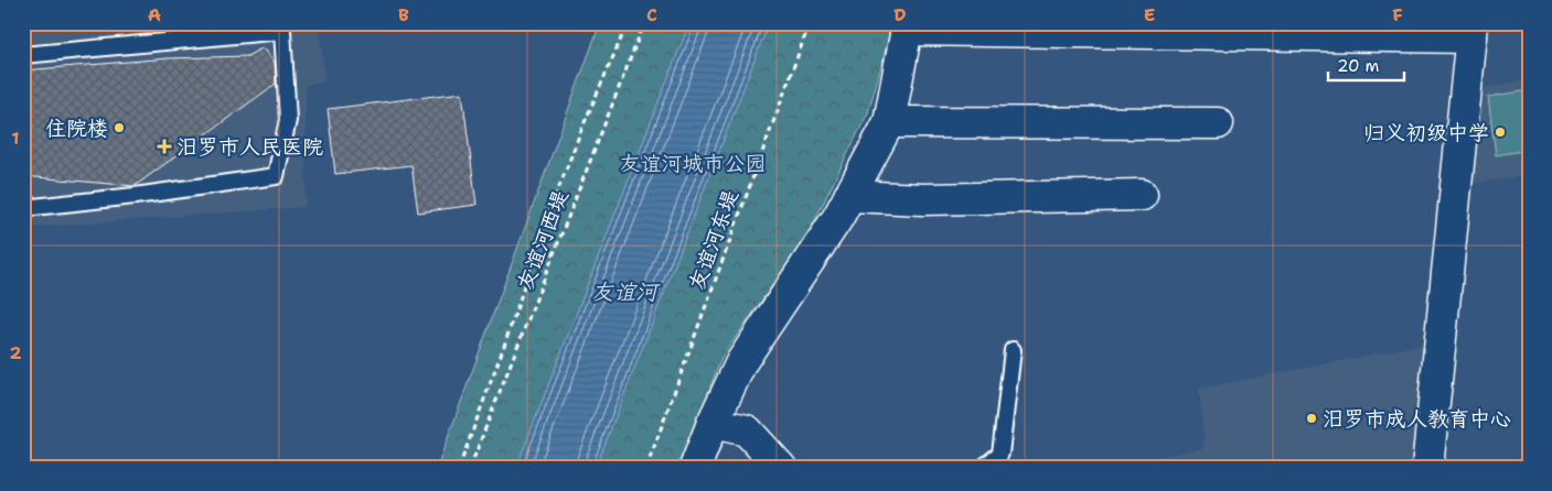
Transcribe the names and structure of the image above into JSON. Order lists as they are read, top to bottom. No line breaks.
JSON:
{"streets":{"path":["友谊河西堤","友谊河东堤"]},"water":["友谊河"],"parks":["友谊河城市公园"],"places":{"other":["住院楼","归义初级中学","汨罗市成人教育中心"],"health":["汨罗市人民医院"]},"scale_bar":"20 m","grid":{"columns":["A","B","C","D","E","F"],"rows":["1","2"]}}
